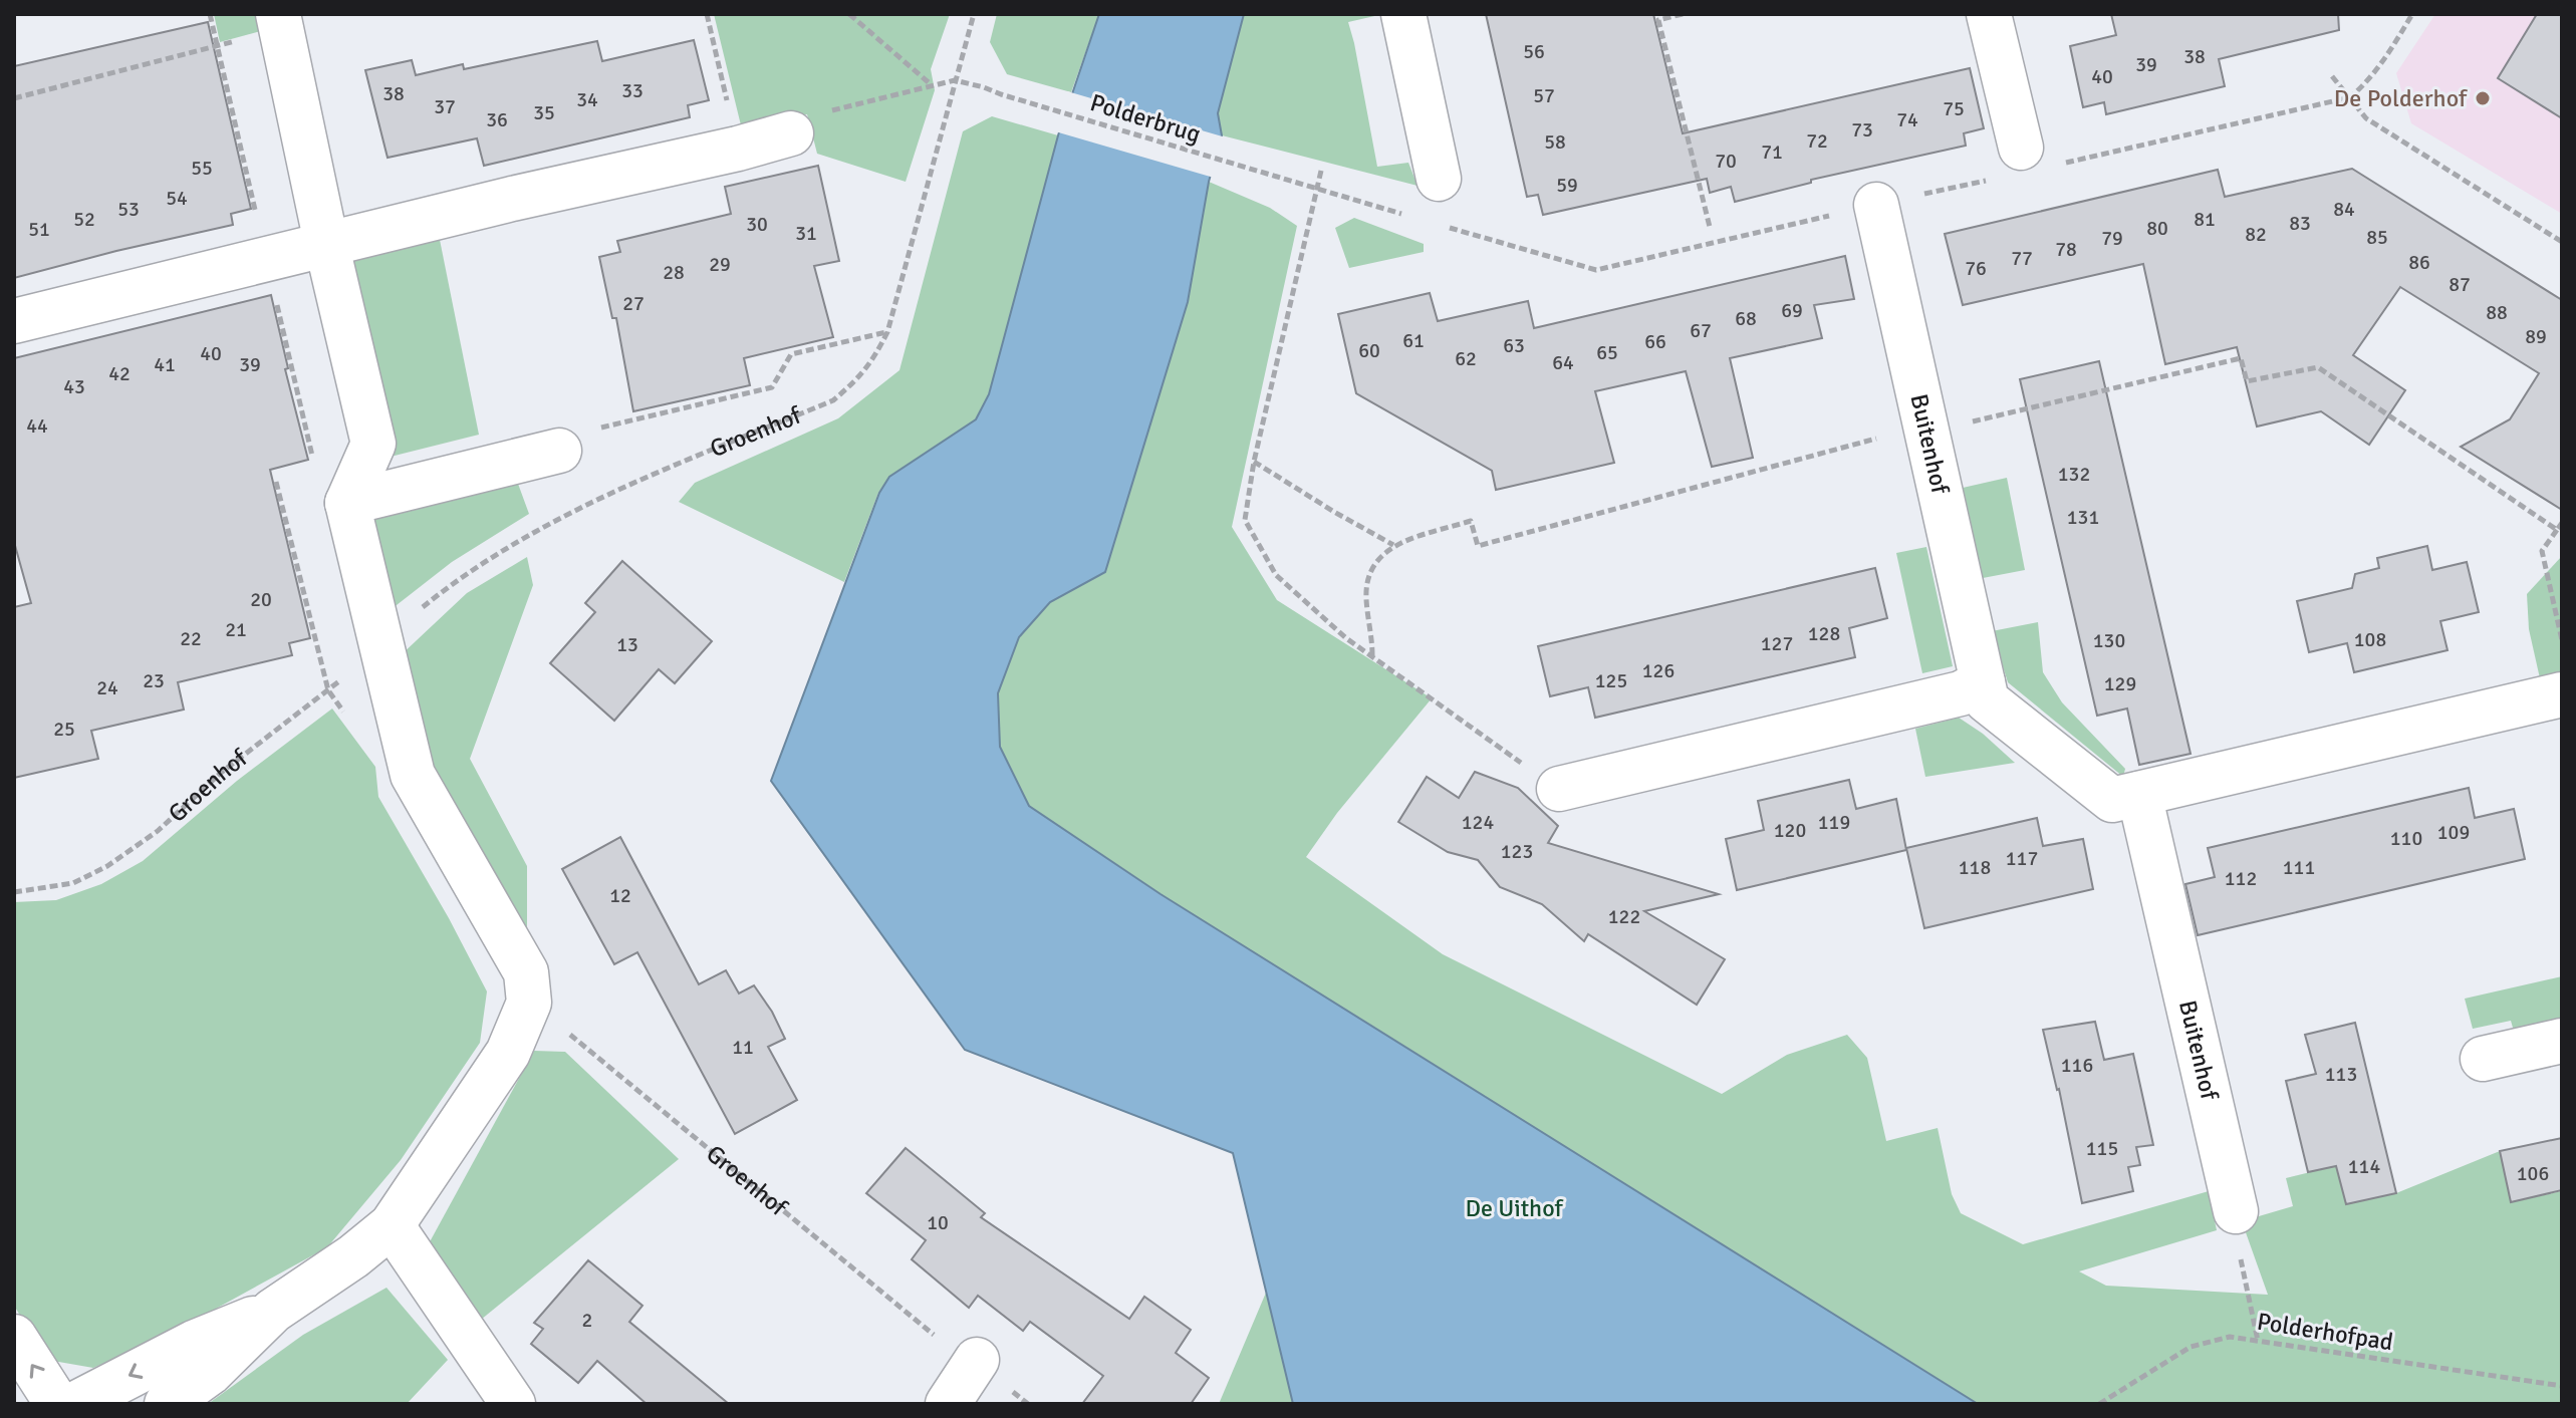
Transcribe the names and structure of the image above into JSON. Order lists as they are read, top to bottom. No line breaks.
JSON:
{"streets":{"street":["Buitenhof"],"path":["Polderbrug","Groenhof","Polderhofpad"]},"crossings":[["Polderbrug","Groenhof"]],"parks":["De Uithof"],"places":["De Polderhof"],"house_numbers":["56","38","39","40","33","38","57","34","37","75","35","36","74","73","72","58","71","70","55","59","54","53","84","52","81","83","30","80","51","31","82","85","79","78","77","86","29","76","28","87","27","69","88","68","67","89","61","66","63","60","65","40","62","64","41","39","42","43","44","132","131","20","21","128","22","108","130","127","13","126","23","125","129","24","25","124","119","120","109","110","123","117","118","111","112","12","122","11","116","113","115","114","106","10","2"]}
